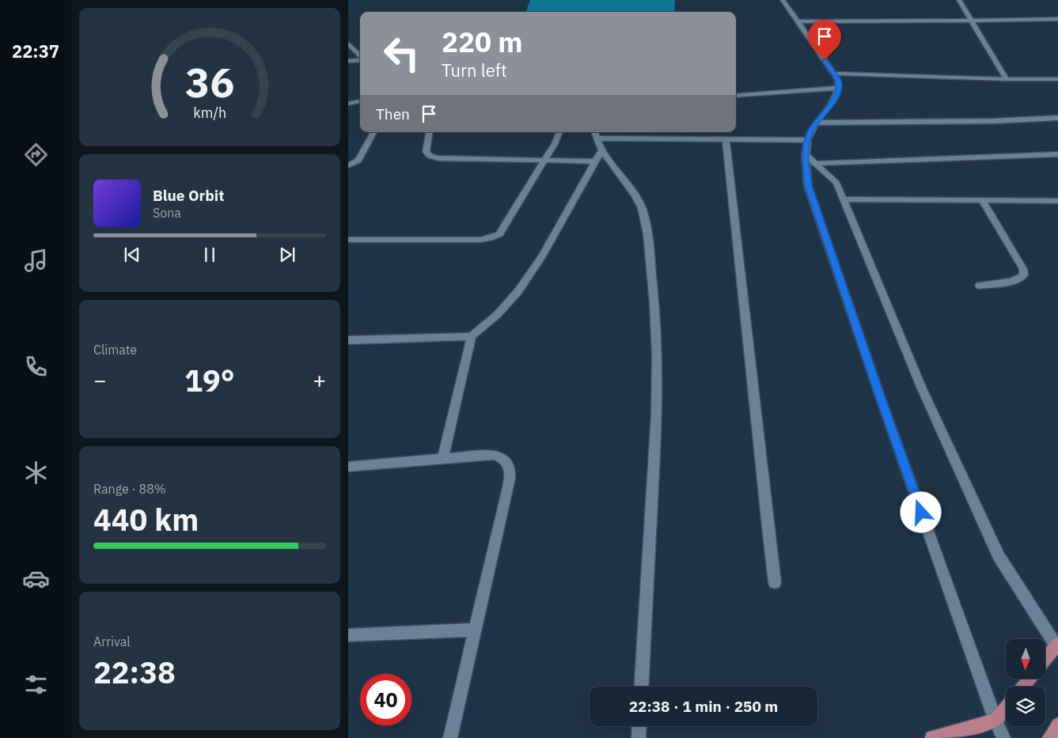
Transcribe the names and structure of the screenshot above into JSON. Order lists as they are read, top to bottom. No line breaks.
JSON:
{"north":"bottom","page":{"tabs":"22:37","turn":["220 m","Turn left"],"then":"Then","song":["Blue Orbit","Sona"],"tile":["Climate",["Range · 88%","440 km"],["Arrival","22:38"]],"heat":["−","19°","+"],"limit":"40","trip":"22:38 · 1 min · 250 m","gauge":["36","km/h"]}}
